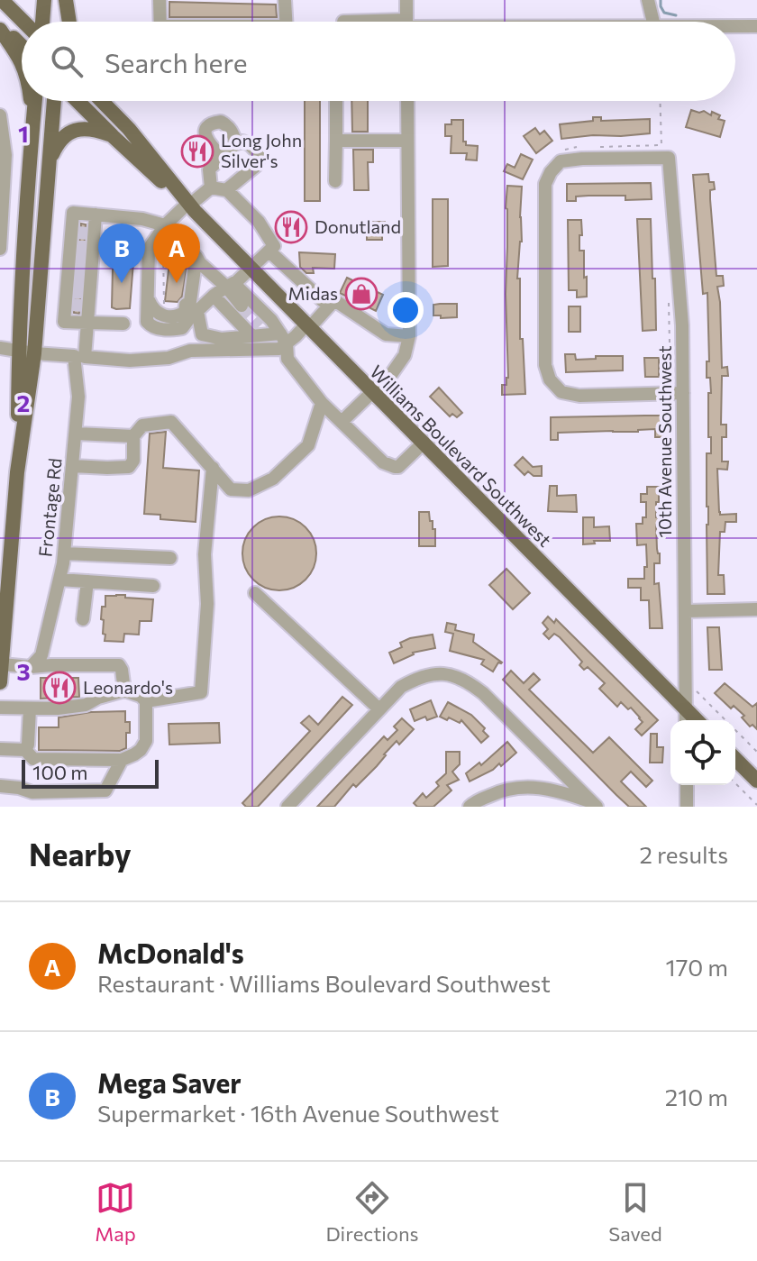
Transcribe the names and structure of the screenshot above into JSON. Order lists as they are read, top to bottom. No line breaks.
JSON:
{"streets":{"main road":["Williams Boulevard Southwest"],"street":["10th Avenue Southwest","Frontage Rd"]},"crossings":[["10th Avenue Southwest","Williams Boulevard Southwest"]],"places":{"restaurant":["Long John Silver's","Donutland","Leonardo's"],"shop":["Midas"]},"scale_bar":"100 m","page":{"search":"Search here","pins":["A","B"],"scale":"100 m","heading":["Nearby","2 results"],"list":[{"mark":"A","name":"McDonald's","note":"Restaurant · Williams Boulevard Southwest","value":"170 m"},{"mark":"B","name":"Mega Saver","note":"Supermarket · 16th Avenue Southwest","value":"210 m"}],"nav":["Map","Directions","Saved"]},"grid":{"rows":["1","2","3"]}}
